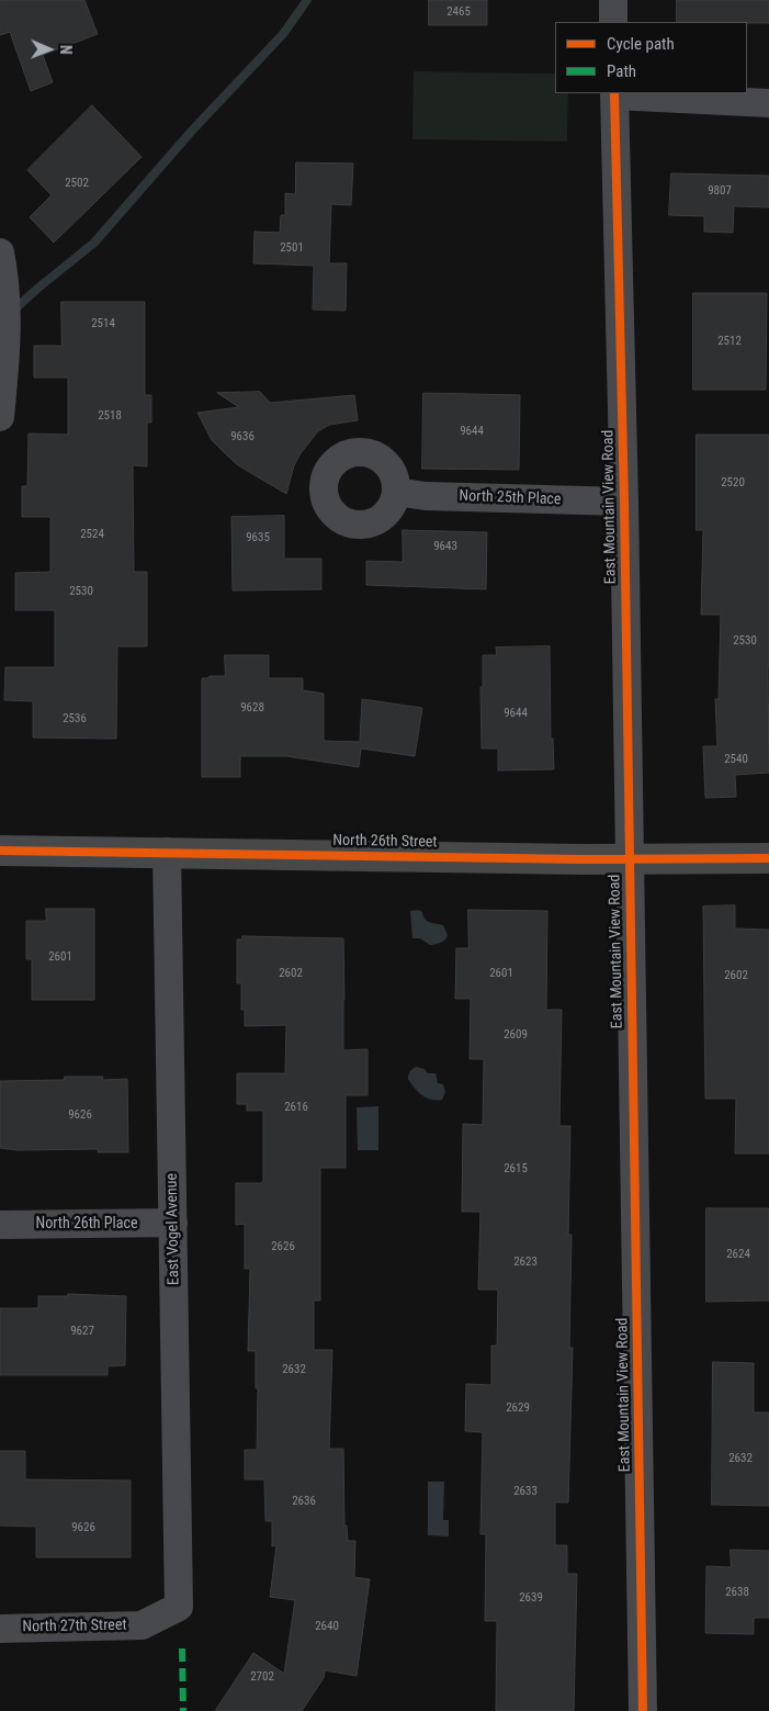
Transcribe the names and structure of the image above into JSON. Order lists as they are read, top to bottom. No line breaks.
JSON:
{"streets":{"street":["North 25th Place","East Mountain View Road","North 26th Street","North 26th Place","East Vogel Avenue","North 27th Street"]},"crossings":[["North 25th Place","East Mountain View Road"],["East Mountain View Road","North 26th Street"],["North 26th Street","East Vogel Avenue"],["North 26th Place","East Vogel Avenue"],["East Vogel Avenue","North 27th Street"]],"house_numbers":["2465","2502","9807","2501","2514","2512","2518","9644","9636","2520","2524","9635","9643","2530","2530","9628","9644","2536","2540","2601","2602","2601","2602","2609","2616","9626","2615","2626","2624","2623","9627","2632","2629","2632","2633","2636","9626","2638","2639","2640","2702"],"legend":["Cycle path","Path"],"north":"right"}
